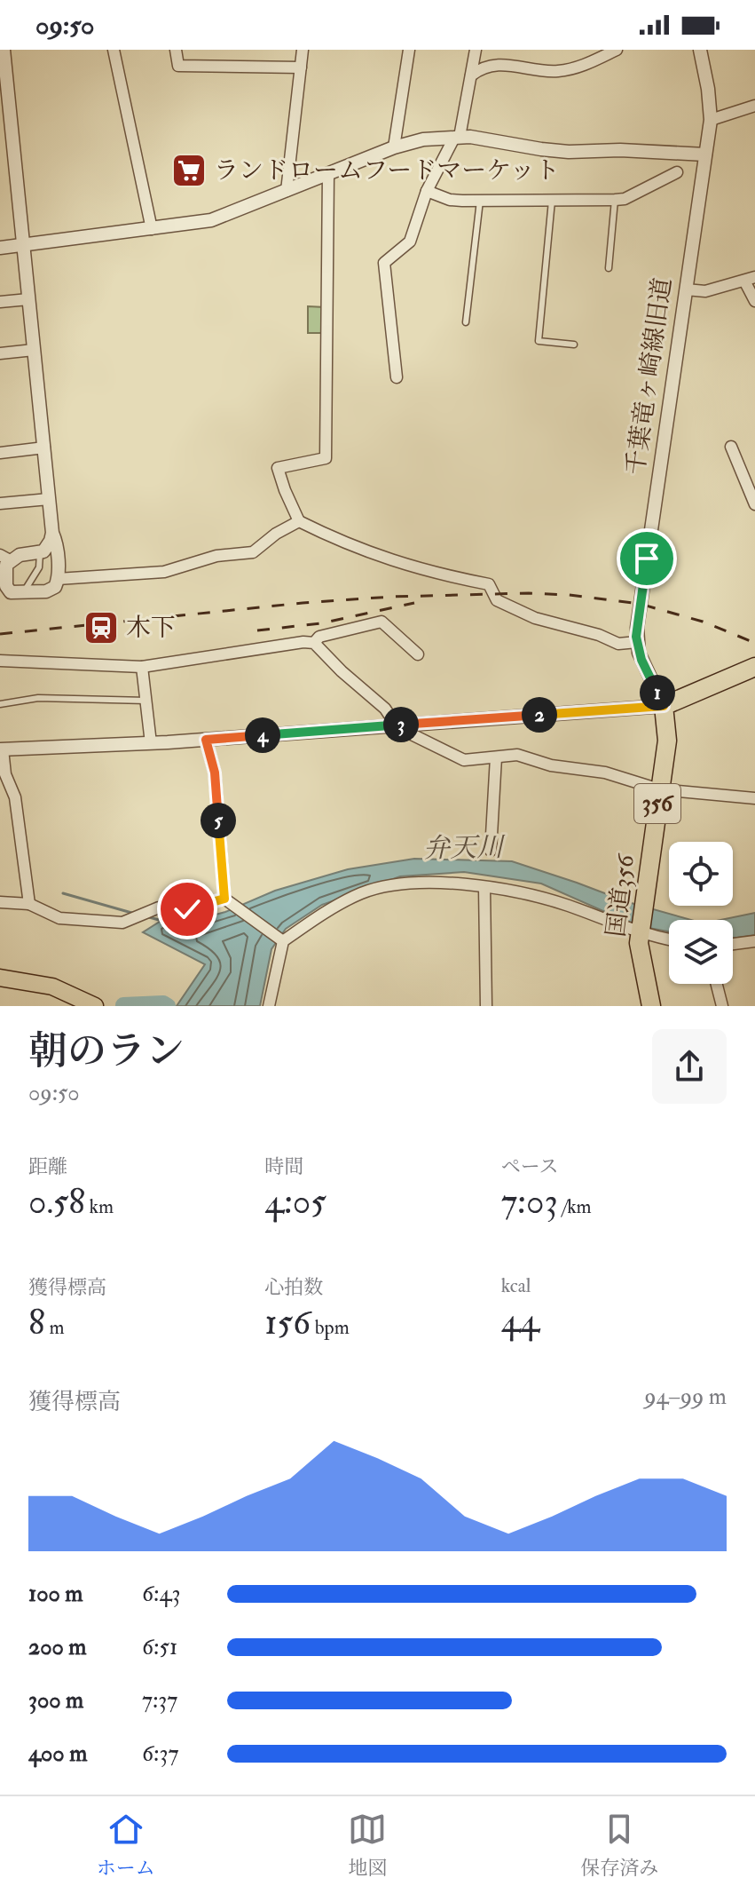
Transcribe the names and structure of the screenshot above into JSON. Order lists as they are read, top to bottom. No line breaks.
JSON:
{"streets":{"highway":["356","国道356"],"street":["千葉竜ヶ崎線旧道"]},"crossings":[["千葉竜ヶ崎線旧道","国道356"]],"water":["弁天川"],"places":{"supermarket":["ランドロームフードマーケット"],"station":["木下"]},"page":{"status":"09:50","pins":["1","2","3","4","5"],"heading":["朝のラン","09:50"],"stats":[["距離","0.58 km"],["時間","4:05"],["ペース","7:03 /km"],["獲得標高","8 m"],["心拍数","156 bpm"],["kcal","44"]],"chart":["獲得標高","94–99 m"],"list":[{"name":"100 m","note":"6:43"},{"name":"200 m","note":"6:51"},{"name":"300 m","note":"7:37"},{"name":"400 m","note":"6:37"}],"tabs":["ホーム","地図","保存済み"]}}
